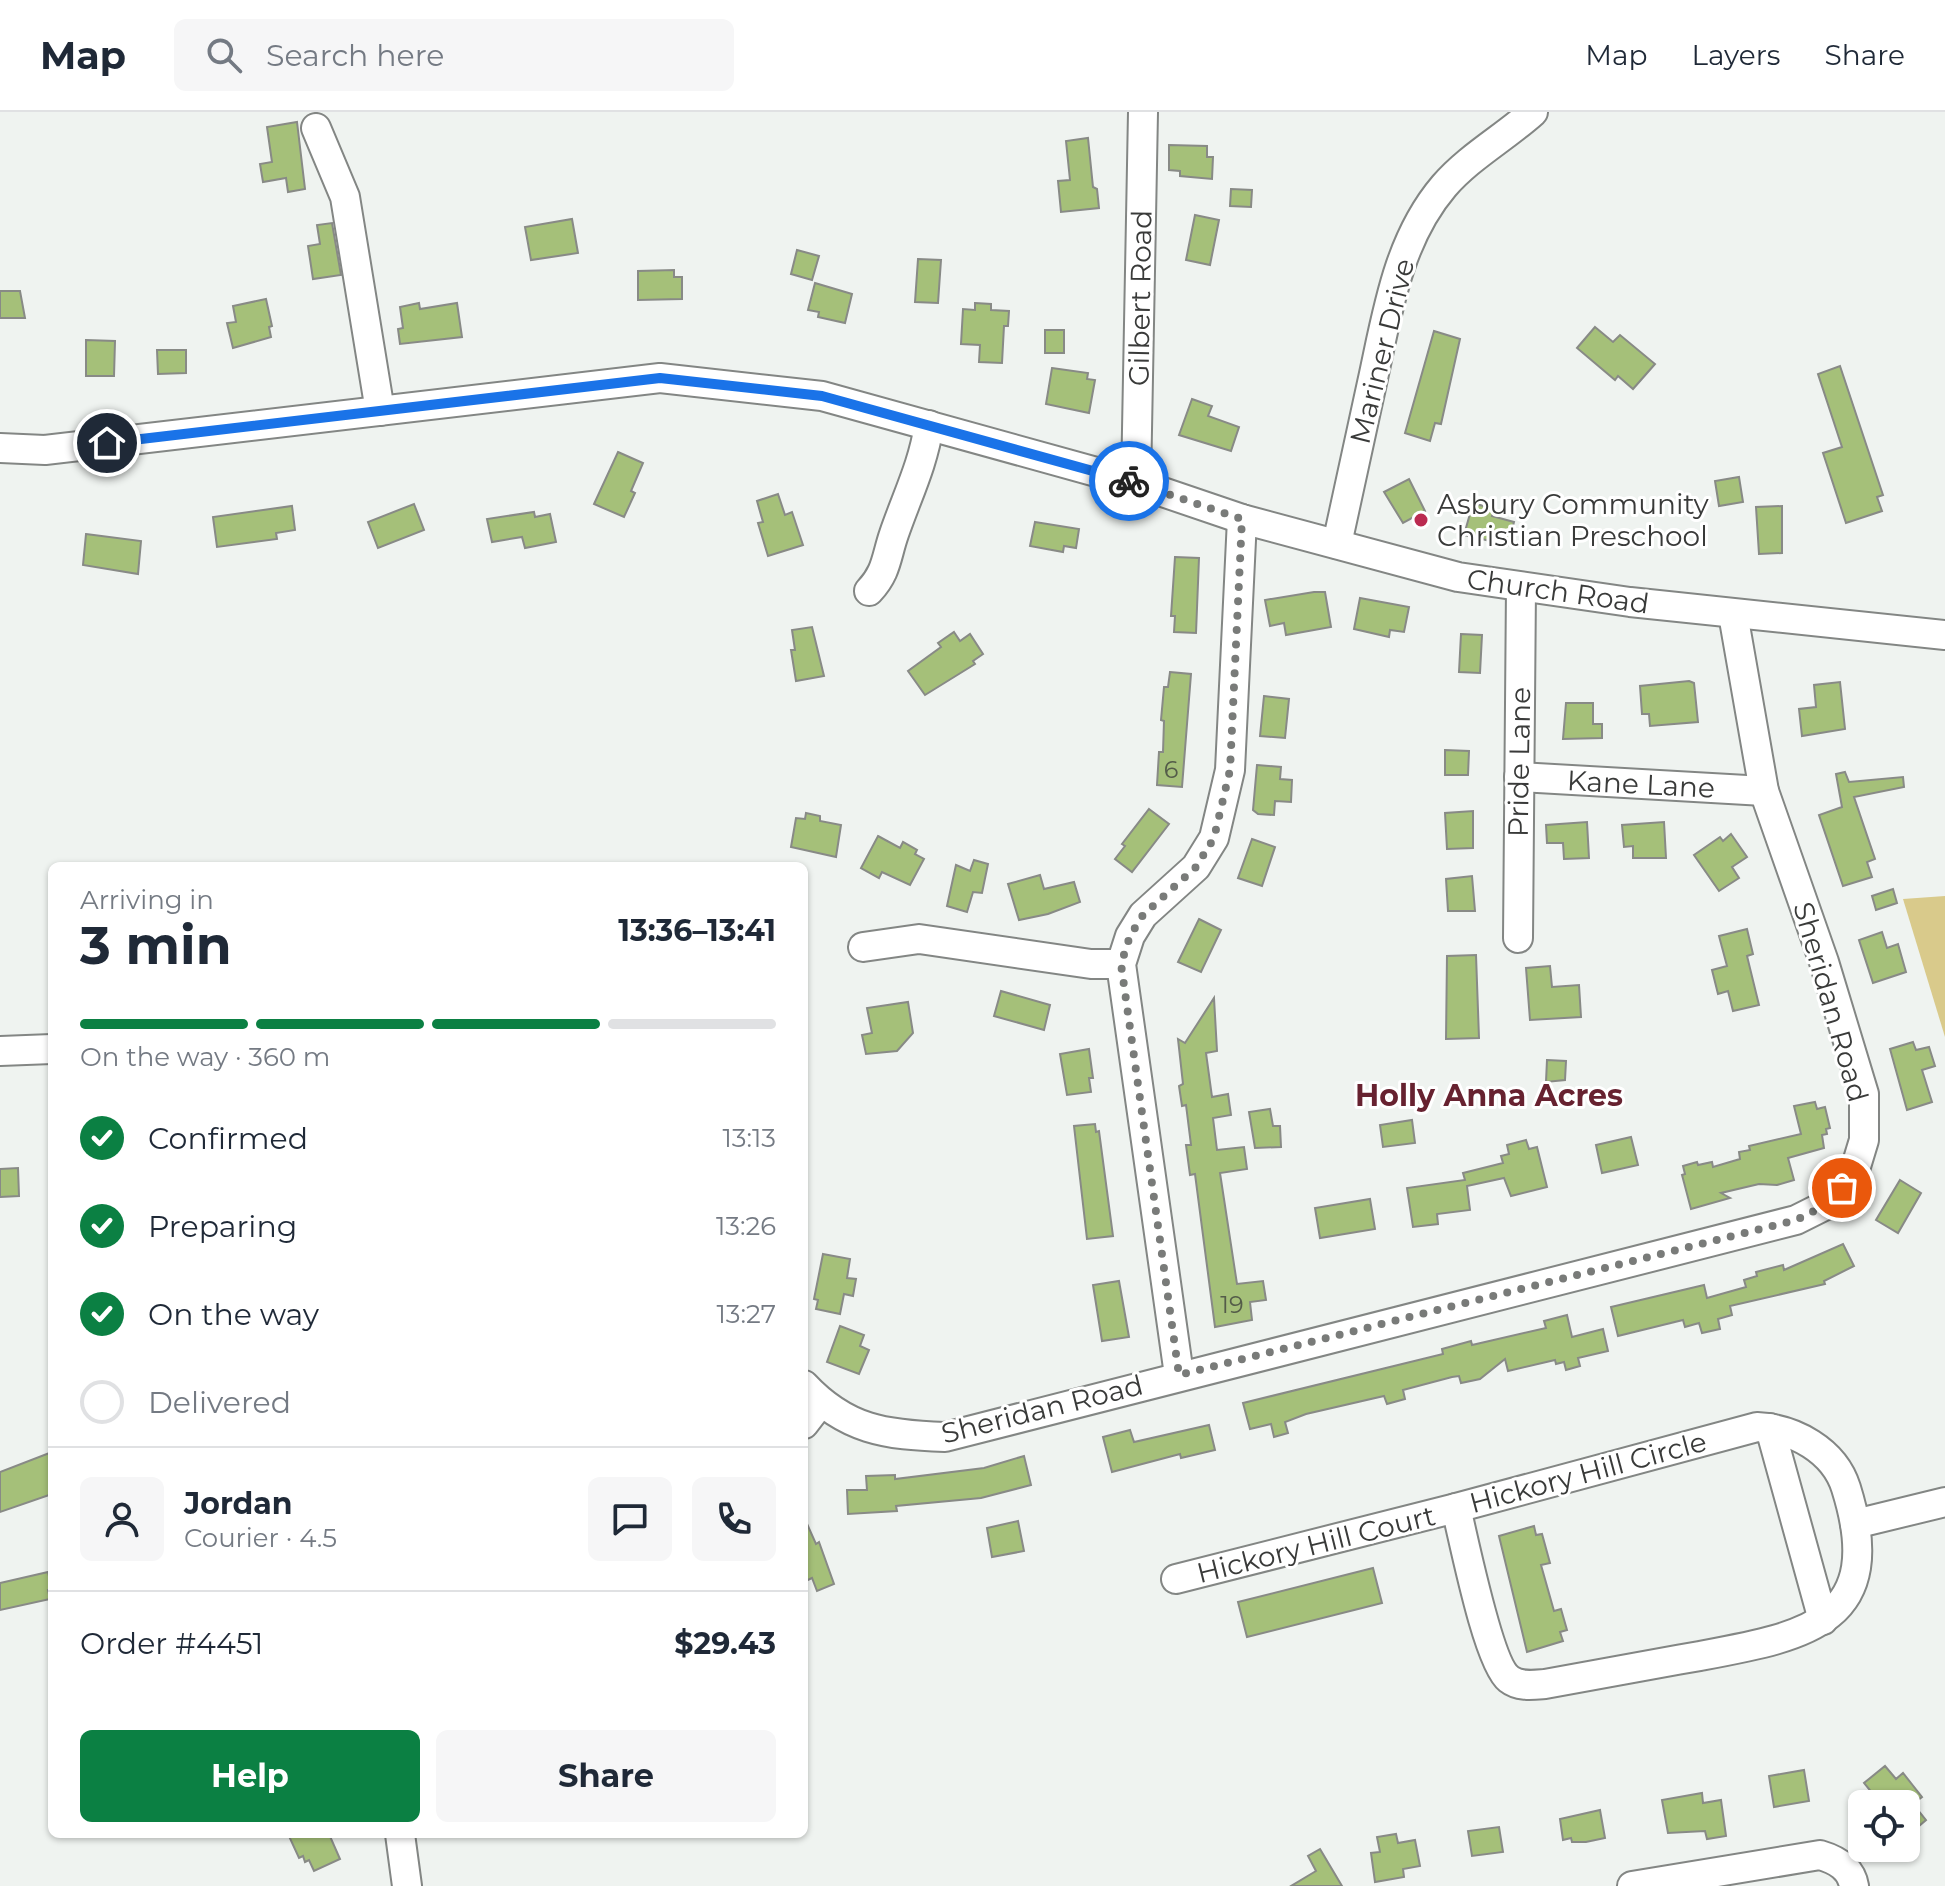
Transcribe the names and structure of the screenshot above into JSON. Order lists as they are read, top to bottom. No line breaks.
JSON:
{"streets":{"street":["Gilbert Road","Mariner Drive","Church Road","Pride Lane","Kane Lane","Sheridan Road","Hickory Hill Circle","Hickory Hill Court"]},"crossings":[["Gilbert Road","Church Road"],["Mariner Drive","Church Road"],["Church Road","Pride Lane"],["Church Road","Sheridan Road"],["Pride Lane","Kane Lane"],["Kane Lane","Sheridan Road"],["Hickory Hill Circle","Hickory Hill Court"]],"districts":["Holly Anna Acres"],"places":["Asbury Community Christian Preschool"],"house_numbers":["6","19"],"page":{"header":"Map","search":"Search here","nav":["Map","Layers","Share"],"heading":["3 min","Arriving in","13:36–13:41"],"panel":["Jordan","Courier · 4.5","Order #4451","$29.43"],"bar":"On the way · 360 m","list":[["Confirmed","13:13"],["Preparing","13:26"],["On the way","13:27"],"Delivered"],"buttons":["Help","Share"]}}
